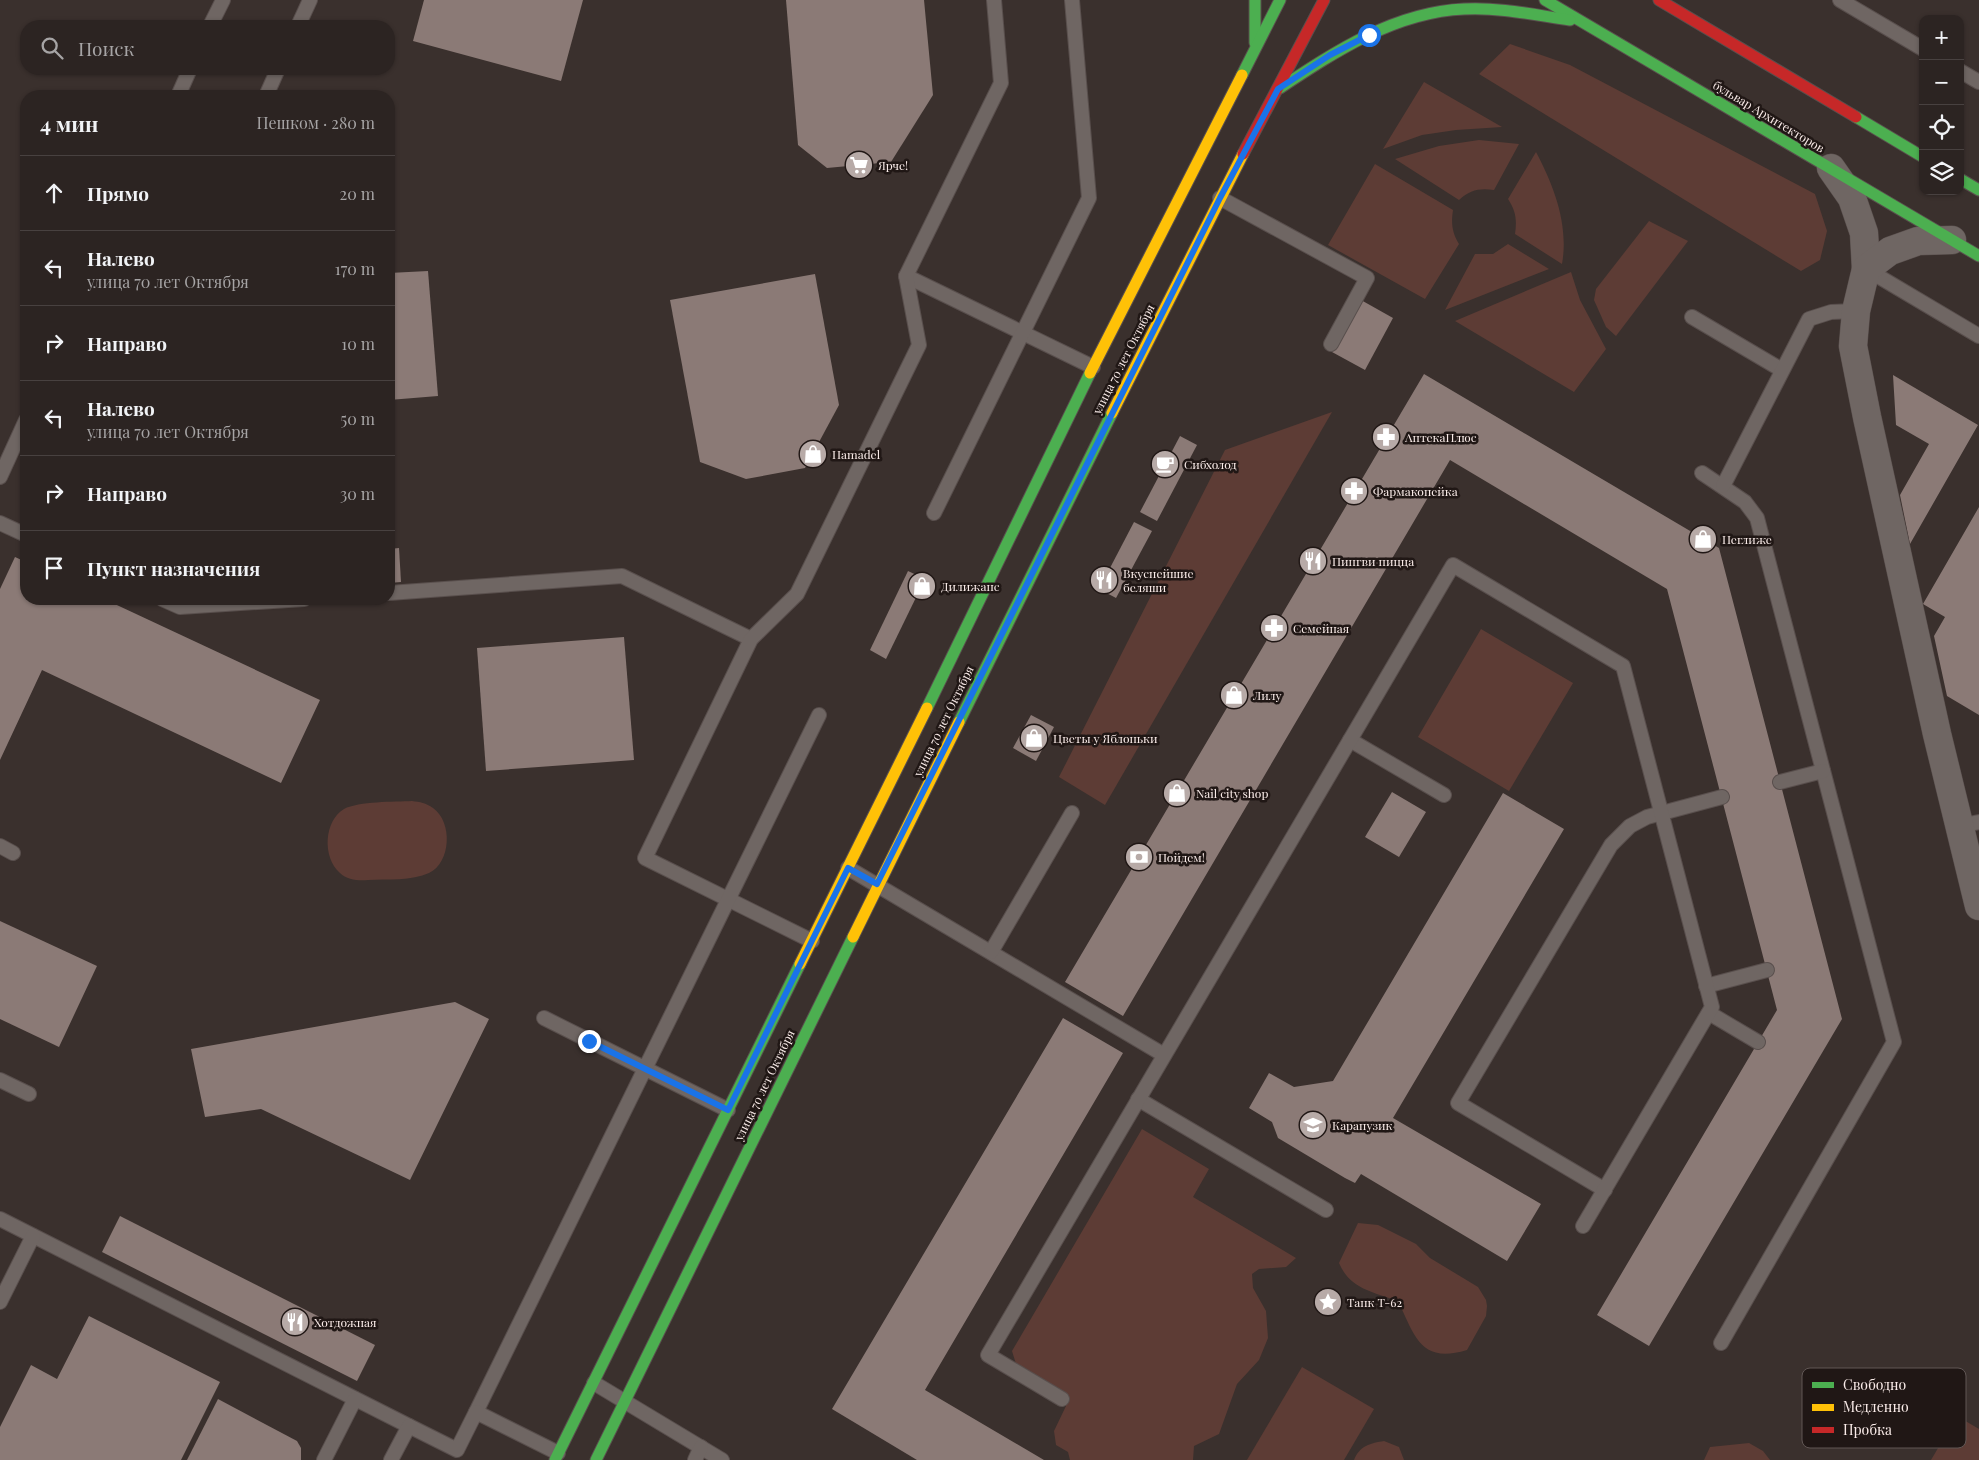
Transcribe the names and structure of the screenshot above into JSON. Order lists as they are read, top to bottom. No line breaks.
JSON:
{"streets":{"main road":["бульвар Архитекторов","улица 70 лет Октября"]},"places":{"supermarket":["Ярче!"],"pharmacy":["АптекаПлюс","Фармакопейка","Семейная"],"shop":["Hamadel","Неглиже","Дилижанс","Лилу","Цветы у Яблоньки","Nail city shop"],"cafe":["Сибхолод"],"restaurant":["Пингви пицца","Вкуснейшие беляши","Хотдожная"],"bank":["Пойдем!"],"school or university":["Карапузик"],"place":["Танк Т-62"]},"legend":["Свободно","Медленно","Пробка"],"page":{"map_buttons":["+","−"],"search":"Поиск","heading":["4 мин","Пешком · 280 m"],"list":[["Прямо","20 m"],["Налево","улица 70 лет Октября","170 m"],["Направо","10 m"],["Налево","улица 70 лет Октября","50 m"],["Направо","30 m"],"Пункт назначения"]}}
